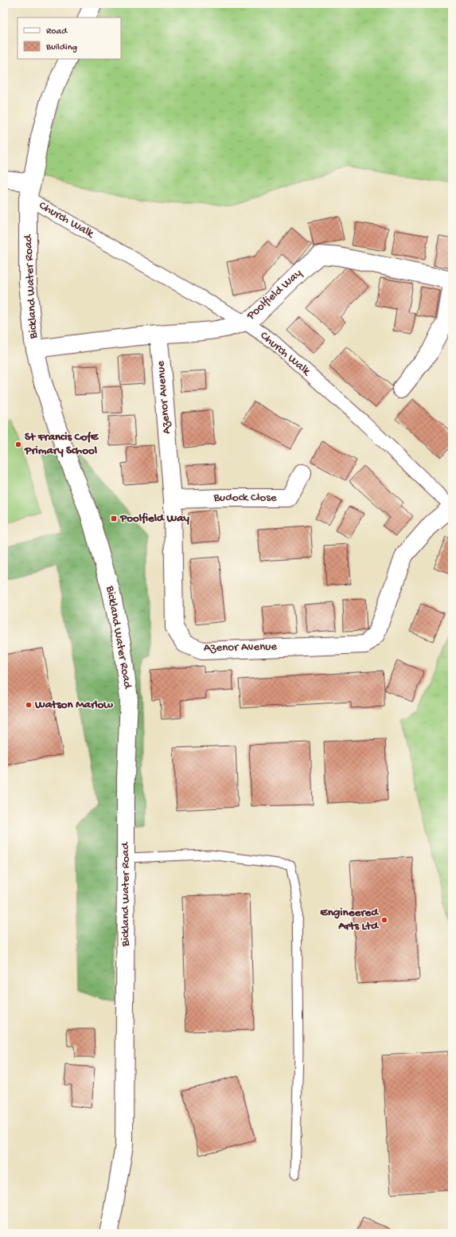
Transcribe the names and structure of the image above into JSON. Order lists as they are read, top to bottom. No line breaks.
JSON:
{"streets":{"street":["Church Walk","Bickland Water Road","Poolfield Way","Azenor Avenue","Budock Close"]},"crossings":[["Church Walk","Bickland Water Road"],["Church Walk","Poolfield Way"],["Church Walk","Azenor Avenue"],["Bickland Water Road","Poolfield Way"],["Poolfield Way","Azenor Avenue"],["Azenor Avenue","Budock Close"]],"places":{"other":["St Francis CofE Primary School","Watson Marlow","Engineered Arts Ltd"],"transit":["Poolfield Way"]},"legend":["Road","Building"]}
